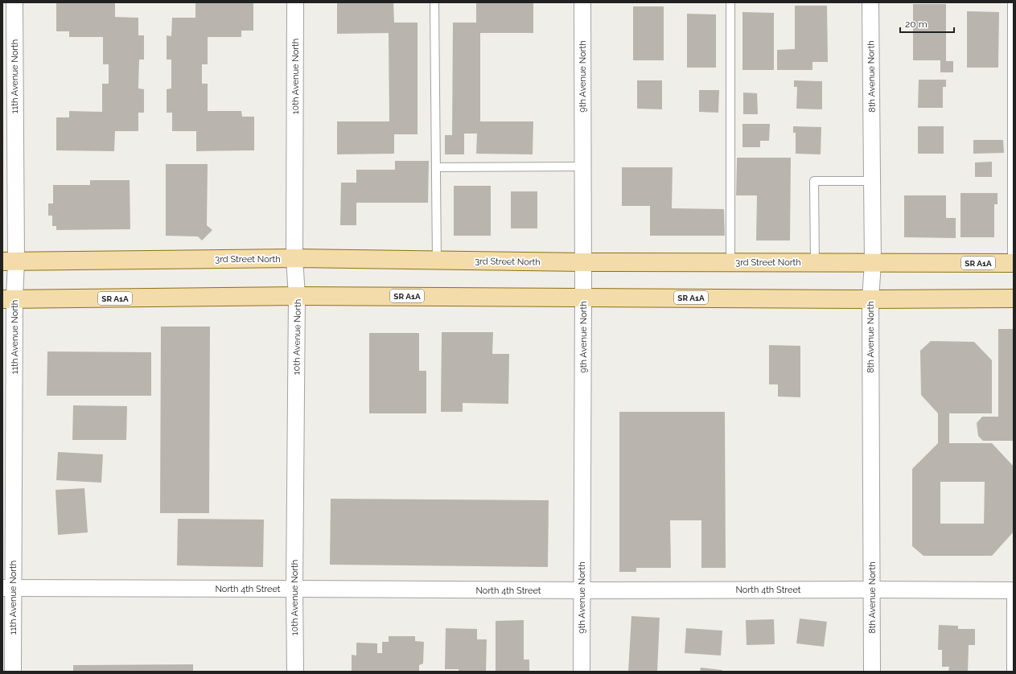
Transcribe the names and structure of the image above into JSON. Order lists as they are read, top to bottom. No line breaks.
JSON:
{"streets":{"main road":["3rd Street North","SR A1A"],"street":["11th Avenue North","10th Avenue North","9th Avenue North","8th Avenue North","North 4th Street"]},"crossings":[["11th Avenue North","3rd Street North"],["11th Avenue North","SR A1A"],["11th Avenue North","North 4th Street"],["10th Avenue North","3rd Street North"],["10th Avenue North","SR A1A"],["10th Avenue North","North 4th Street"],["9th Avenue North","3rd Street North"],["9th Avenue North","SR A1A"],["9th Avenue North","North 4th Street"],["8th Avenue North","3rd Street North"],["8th Avenue North","SR A1A"],["8th Avenue North","North 4th Street"]],"scale_bar":"20 m"}
